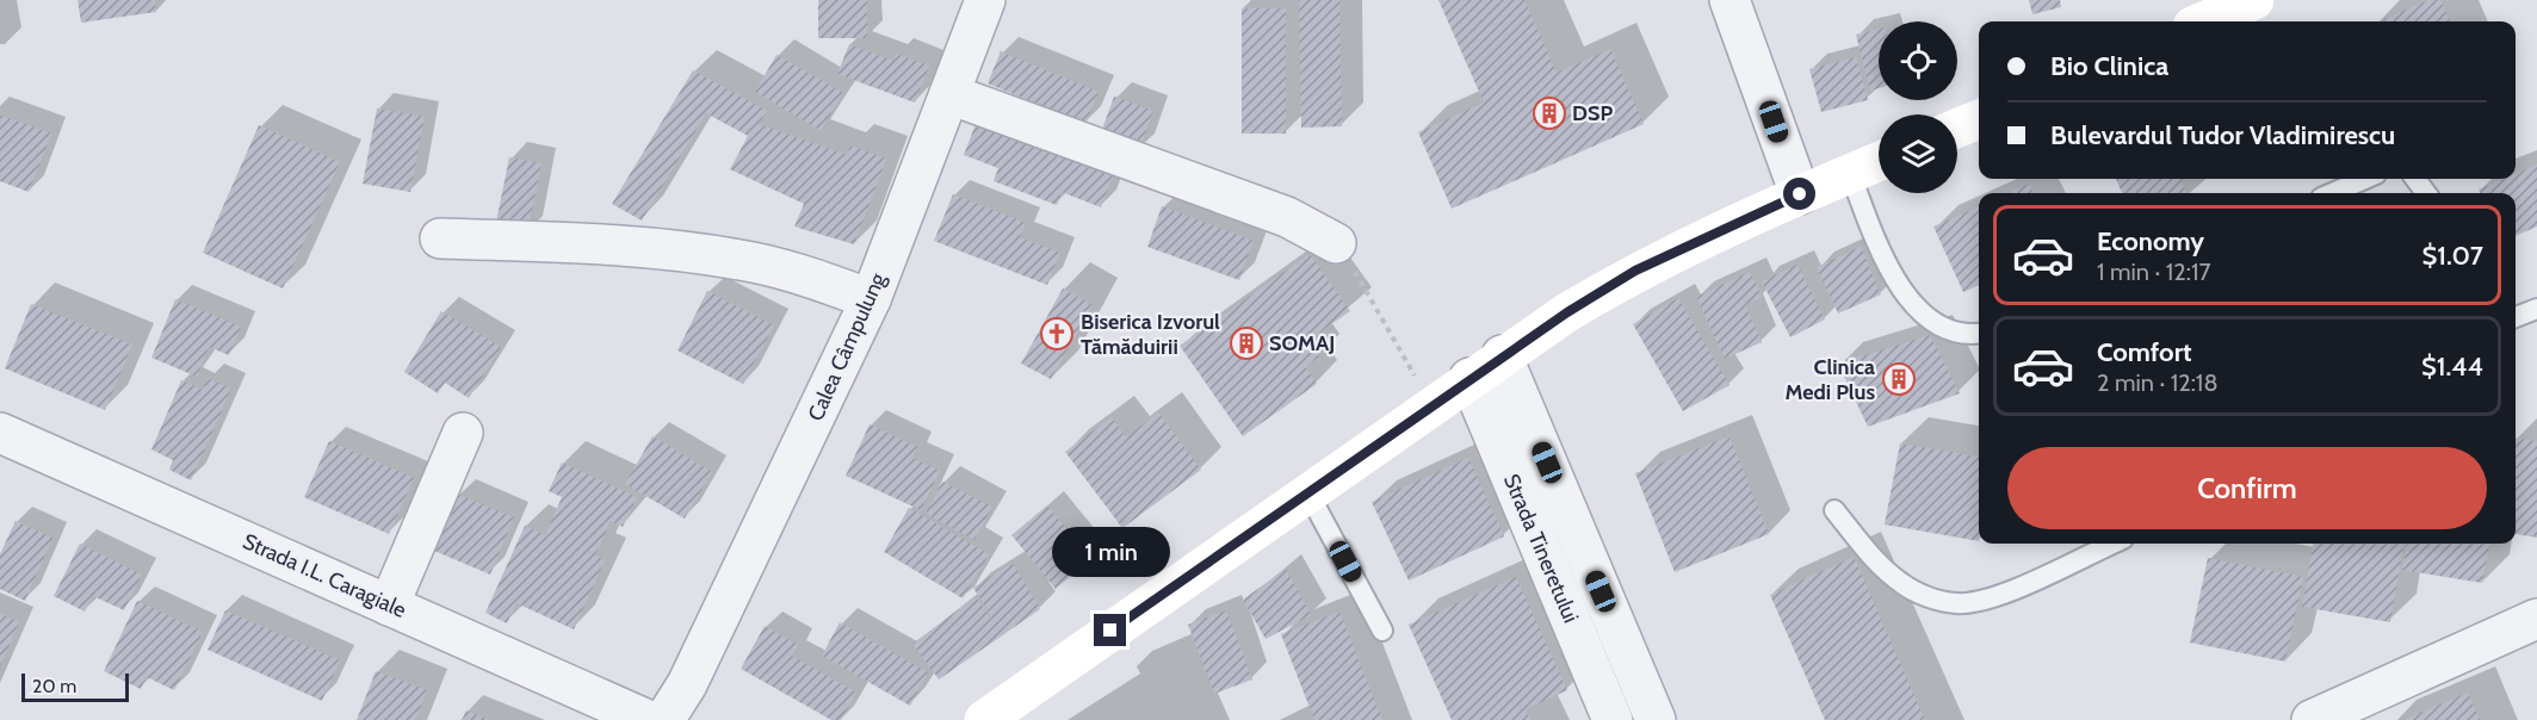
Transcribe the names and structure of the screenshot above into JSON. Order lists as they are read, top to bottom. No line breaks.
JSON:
{"streets":{"street":["Calea Câmpulung","Strada Tineretului","Strada I.L. Caragiale"]},"places":{"building":["DSP","SOMAJ","Clinica Medi Plus"],"church":["Biserica Izvorul Tămăduirii"]},"scale_bar":"20 m","page":{"banner":["Bio Clinica","Bulevardul Tudor Vladimirescu"],"list":[{"name":"Economy","note":"1 min · 12:17","value":"$1.07"},{"name":"Comfort","note":"2 min · 12:18","value":"$1.44"}],"buttons":"Confirm","bubble":"1 min","scale":"20 m"}}
